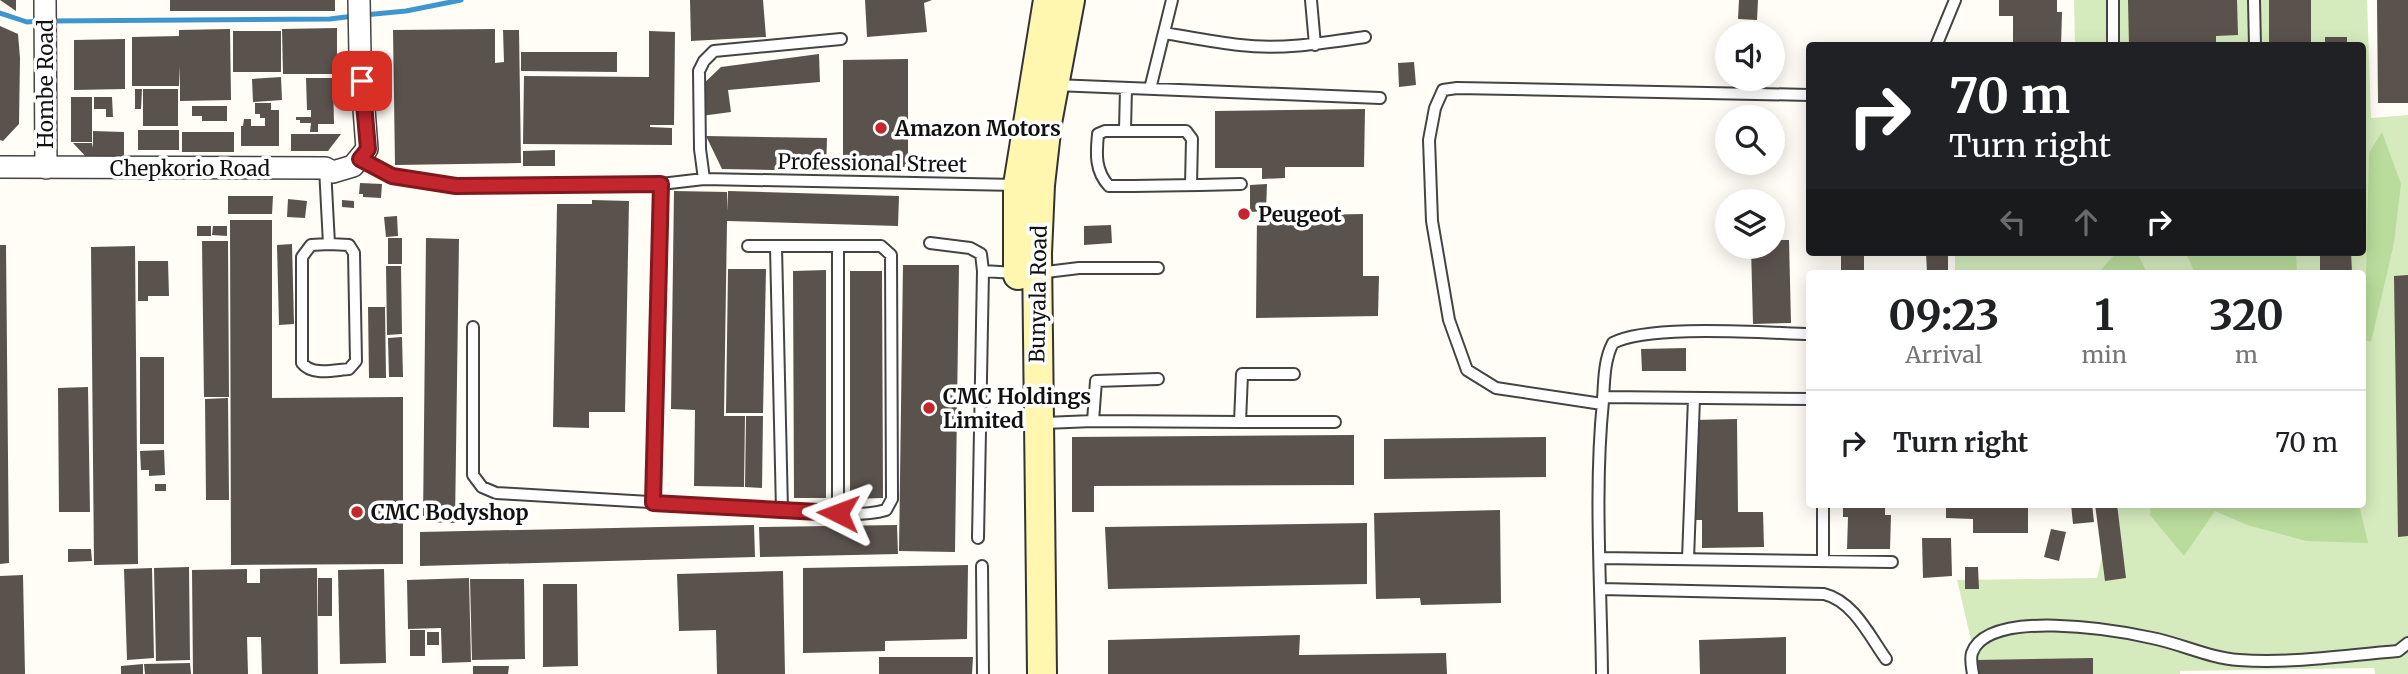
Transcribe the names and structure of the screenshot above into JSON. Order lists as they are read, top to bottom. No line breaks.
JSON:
{"streets":{"main road":["Bunyala Road"],"street":["Hombe Road","Chepkorio Road"],"lane":["Professional Street"]},"crossings":[["Hombe Road","Chepkorio Road"],["Professional Street","Bunyala Road"]],"places":["Amazon Motors","Peugeot","CMC Holdings Limited","CMC Bodyshop"],"page":{"turn":["70 m","Turn right"],"eta":["09:23","Arrival","1","min","320","m"],"list":[{"name":"Turn right","value":"70 m"}]}}
